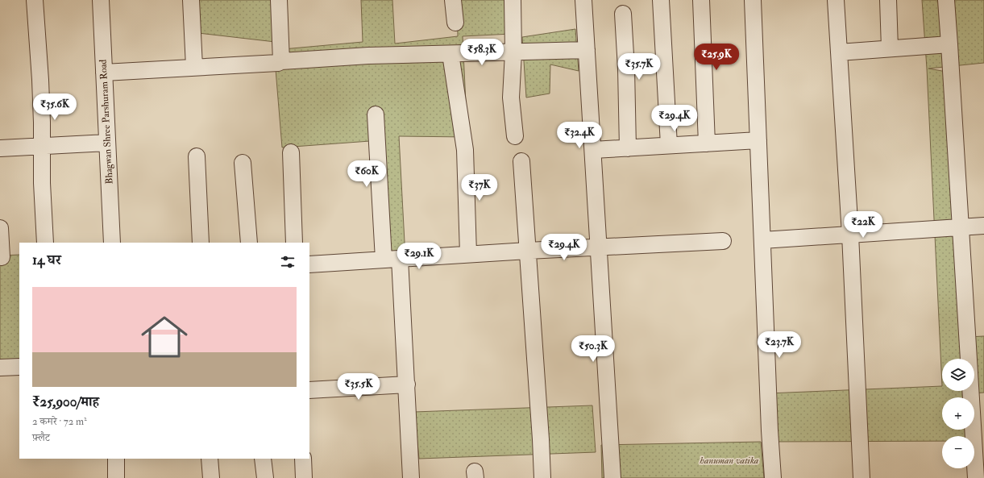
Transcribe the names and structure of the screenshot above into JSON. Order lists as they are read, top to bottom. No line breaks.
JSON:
{"streets":{"street":["Bhagwan Shree Parshuram Road"]},"parks":["hanuman vatika"],"page":{"price":["₹58.3K","₹25.9K","₹35.7K","₹35.6K","₹29.4K","₹32.4K","₹60K","₹37K","₹22K","₹29.4K","₹29.1K","₹23.7K","₹50.3K","₹35.5K"],"heading":"14 घर","list":[{"name":"₹25,900/माह","note":"2 कमरे · 72 m² · फ़्लैट"}],"map_buttons":["+","−"]}}
